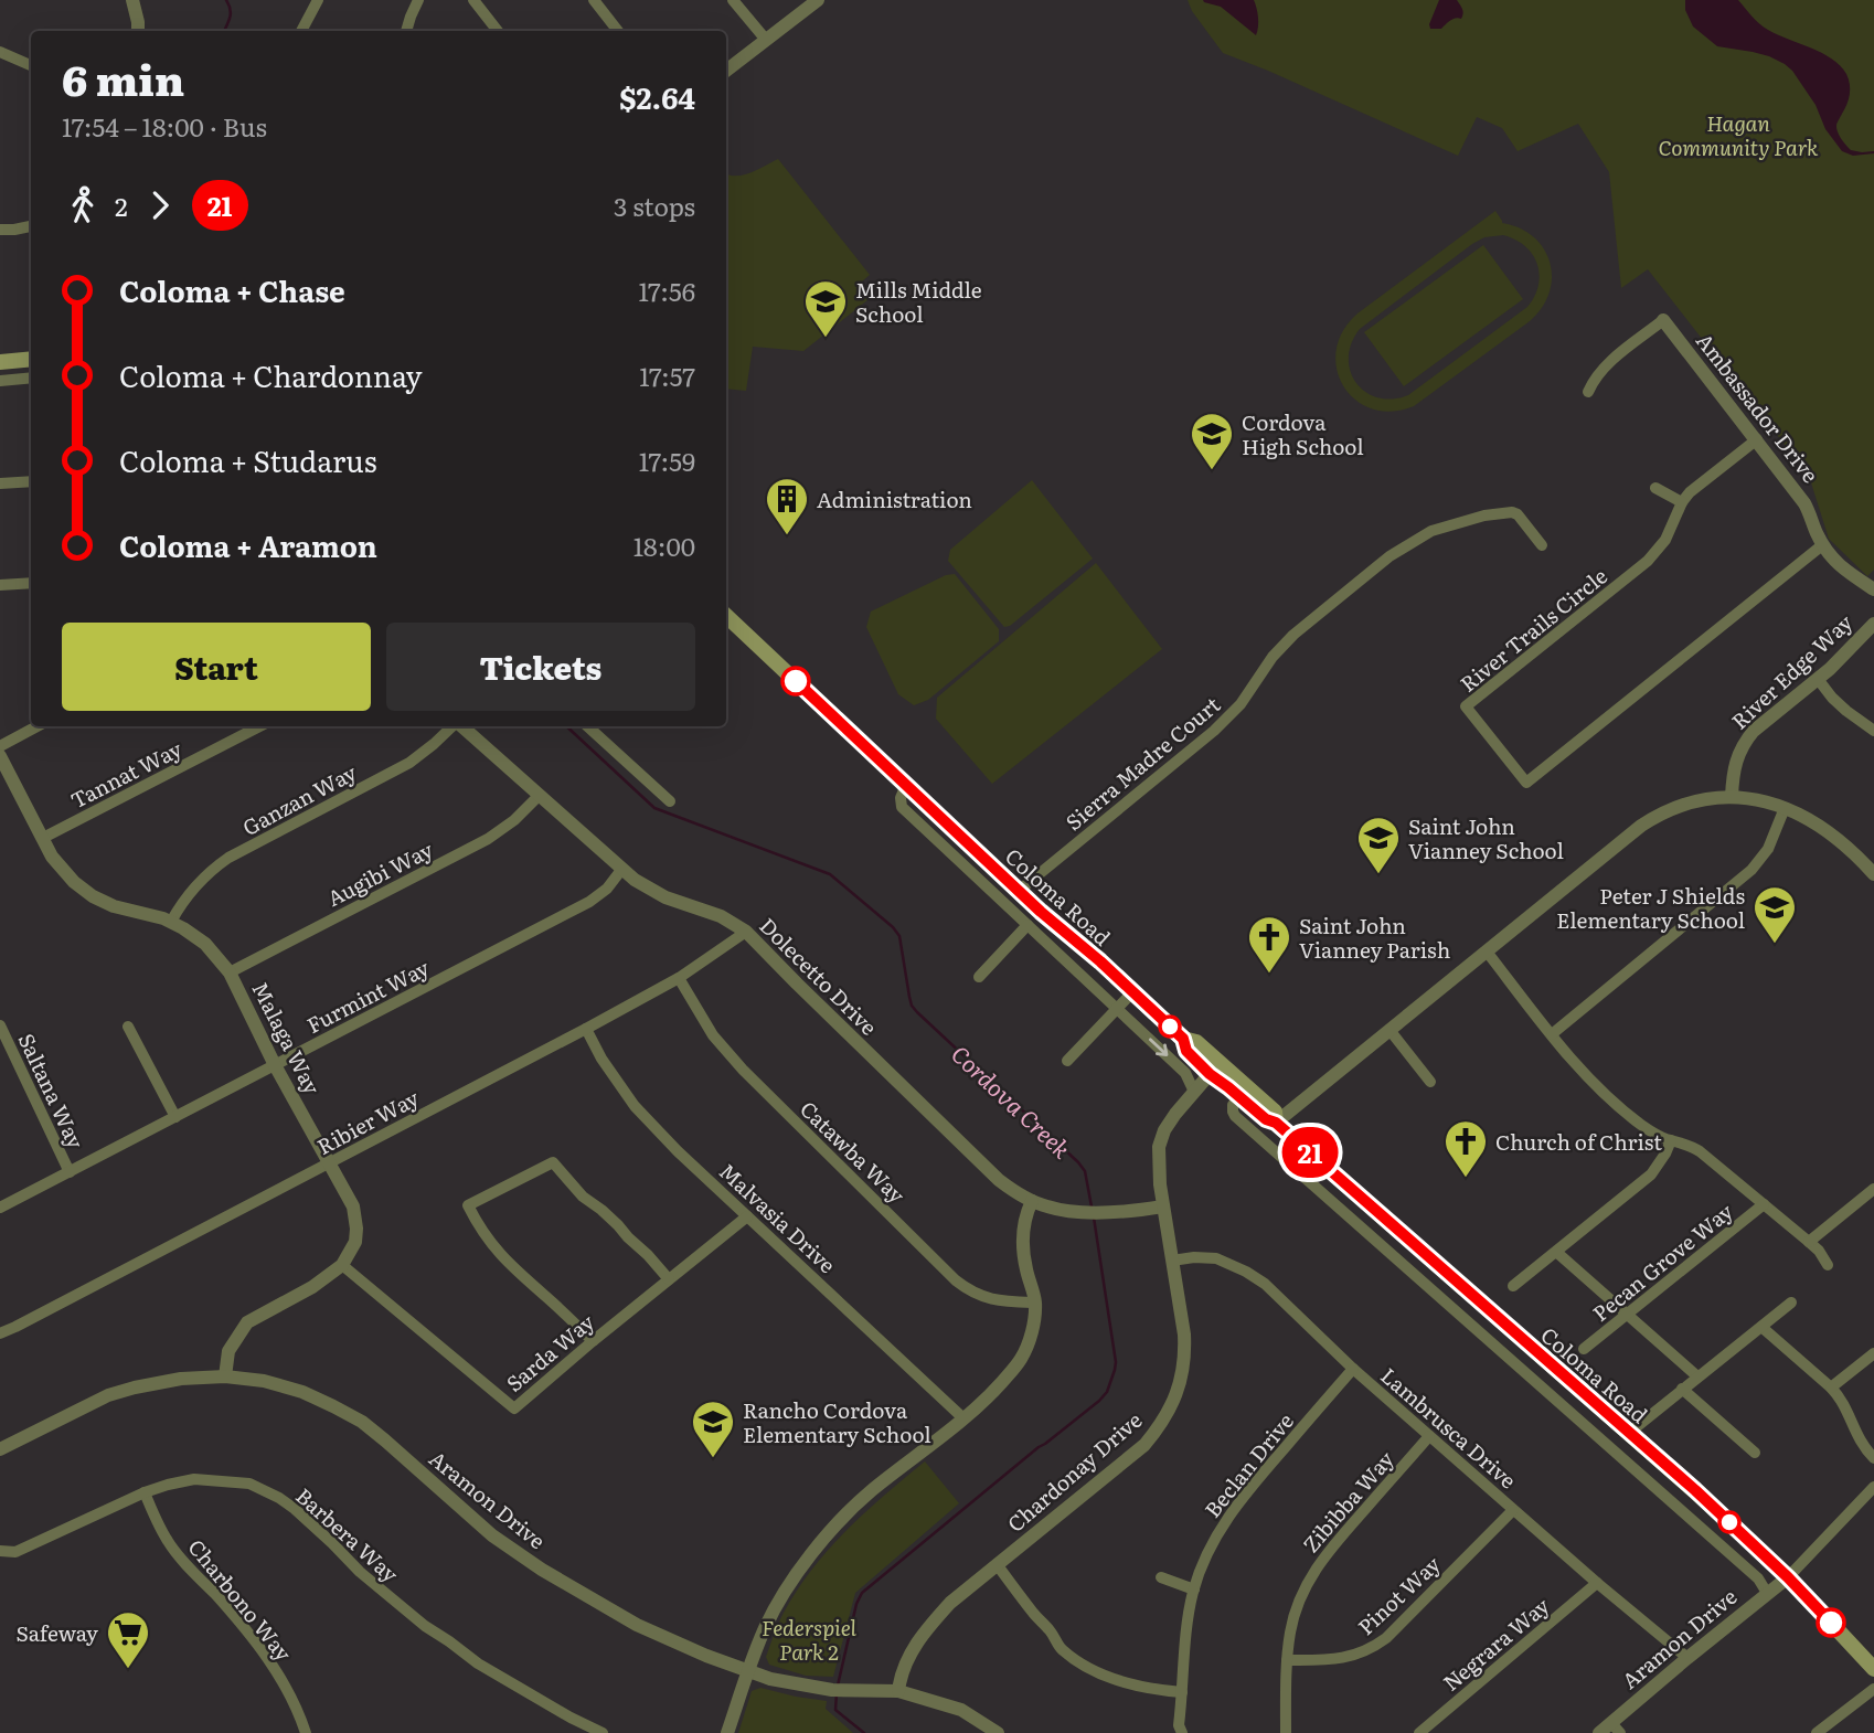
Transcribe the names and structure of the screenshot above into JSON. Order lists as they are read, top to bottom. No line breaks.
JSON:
{"streets":{"main road":["Coloma Road"],"street":["Ambassador Drive","River Trails Circle","River Edge Way","Sierra Madre Court","Tannat Way","Ganzan Way","Augibi Way","Dolecetto Drive","Furmint Way","Malaga Way","Saltana Way","Ribier Way","Catawba Way","Malvasia Drive","Pecan Grove Way","Sarda Way","Lambrusca Drive","Beclan Drive","Chardonay Drive","Aramon Drive","Zibibba Way","Barbera Way","Pinot Way","Charbono Way","Negrara Way"]},"crossings":[["Ambassador Drive","River Trails Circle"],["Sierra Madre Court","Coloma Road"],["Tannat Way","Malaga Way"],["Ganzan Way","Malaga Way"],["Augibi Way","Dolecetto Drive"],["Augibi Way","Malaga Way"],["Coloma Road","Chardonay Drive"],["Coloma Road","Aramon Drive"],["Dolecetto Drive","Furmint Way"],["Dolecetto Drive","Ribier Way"],["Dolecetto Drive","Chardonay Drive"],["Furmint Way","Malaga Way"],["Furmint Way","Saltana Way"],["Malaga Way","Ribier Way"],["Malaga Way","Sarda Way"],["Ribier Way","Catawba Way"],["Ribier Way","Malvasia Drive"],["Malvasia Drive","Sarda Way"],["Lambrusca Drive","Beclan Drive"],["Lambrusca Drive","Chardonay Drive"],["Lambrusca Drive","Aramon Drive"],["Lambrusca Drive","Zibibba Way"],["Lambrusca Drive","Pinot Way"],["Lambrusca Drive","Negrara Way"],["Chardonay Drive","Aramon Drive"],["Zibibba Way","Pinot Way"],["Barbera Way","Charbono Way"]],"water":["Cordova Creek"],"parks":["Hagan Community Park","Federspiel Park 2"],"places":{"school or university":["Mills Middle School","Cordova High School","Saint John Vianney School","Peter J Shields Elementary School","Rancho Cordova Elementary School"],"building":["Administration"],"church":["Saint John Vianney Parish","Church of Christ"],"supermarket":["Safeway"]},"lines":["bus line 21"],"page":{"on_map":"21","heading":["6 min","17:54 – 18:00 · Bus","$2.64"],"legs":["2","21","3 stops"],"list":[{"name":"Coloma + Chase","value":"17:56"},{"name":"Coloma + Chardonnay","value":"17:57"},{"name":"Coloma + Studarus","value":"17:59"},{"name":"Coloma + Aramon","value":"18:00"}],"buttons":["Start","Tickets"]}}
